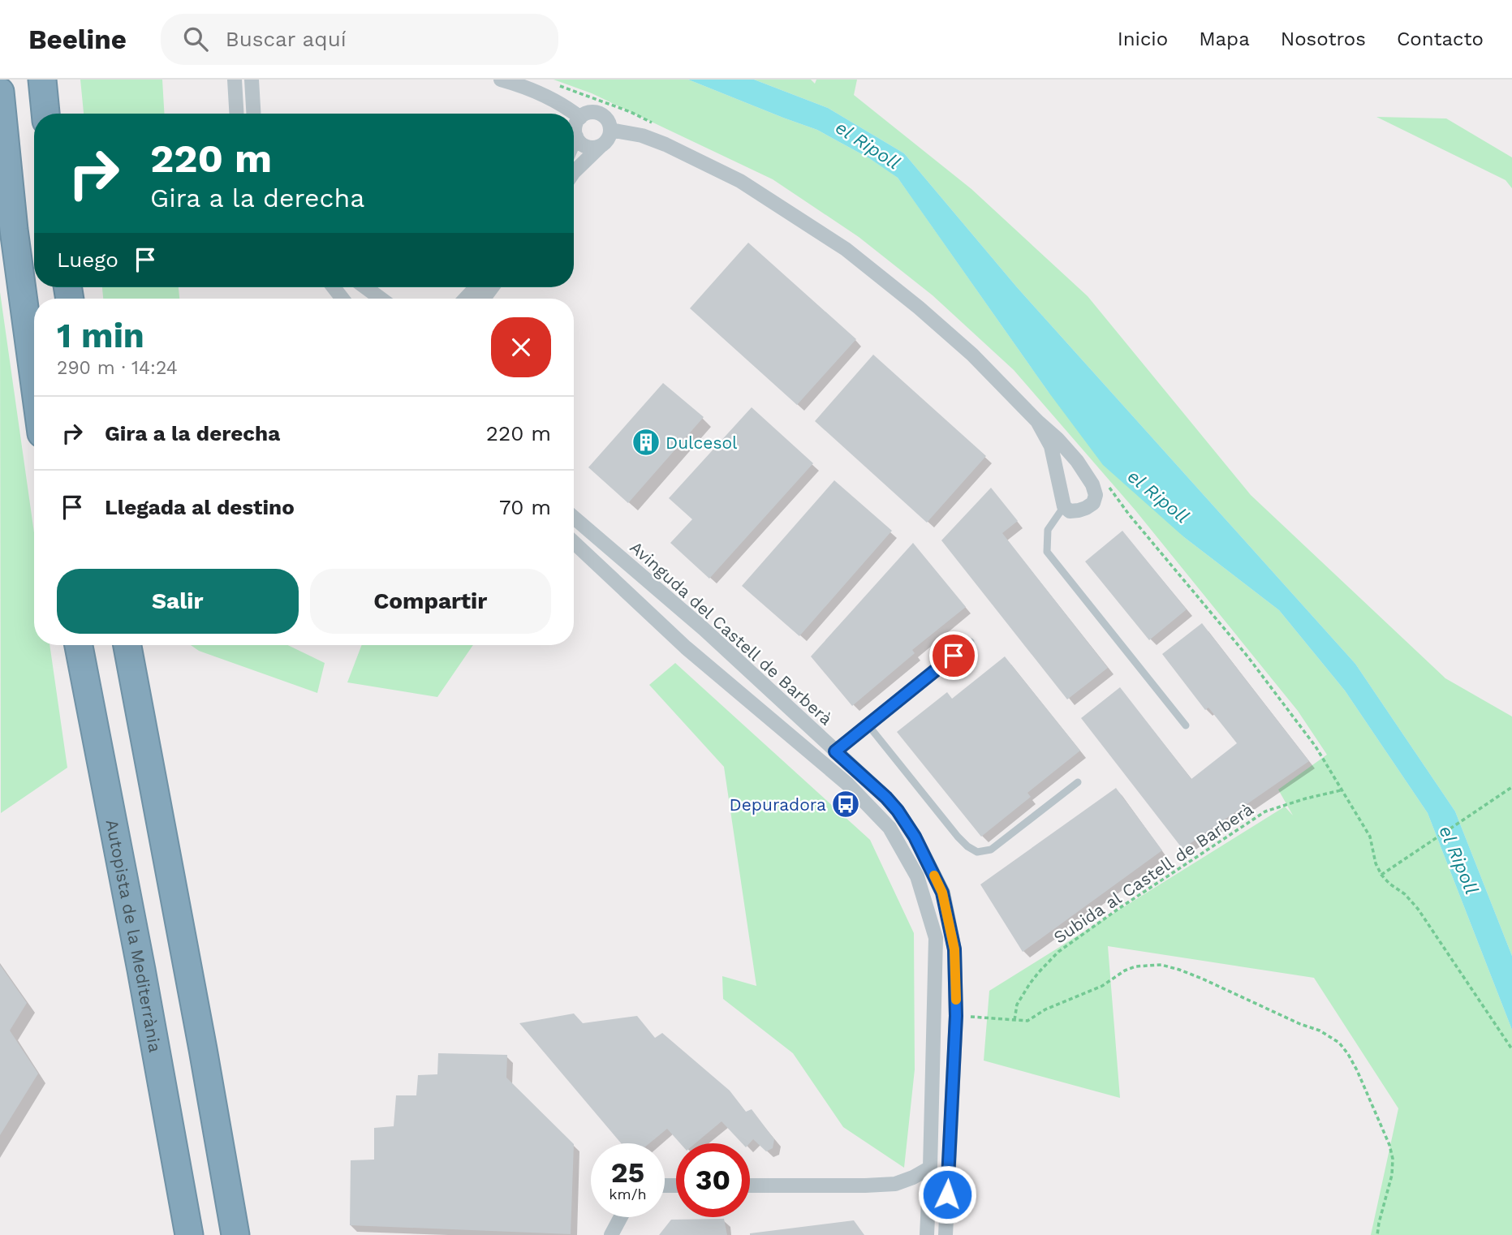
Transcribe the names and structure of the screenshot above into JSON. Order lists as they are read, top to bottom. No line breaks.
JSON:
{"streets":{"highway":["Autopista de la Mediterrània"],"street":["Avinguda del Castell de Barberà"],"path":["Subida al Castell de Barberà"]},"water":["el Ripoll"],"places":{"building":["Dulcesol"],"bus stop":["Depuradora"]},"page":{"header":"Beeline","search":"Buscar aquí","nav":["Inicio","Mapa","Nosotros","Contacto"],"turn":["220 m","Gira a la derecha"],"then":"Luego","heading":["1 min","290 m · 14:24"],"list":[{"name":"Gira a la derecha","value":"220 m"},{"name":"Llegada al destino","value":"70 m"}],"buttons":["Salir","Compartir"],"speed":"25 km/h","limit":"30"}}
